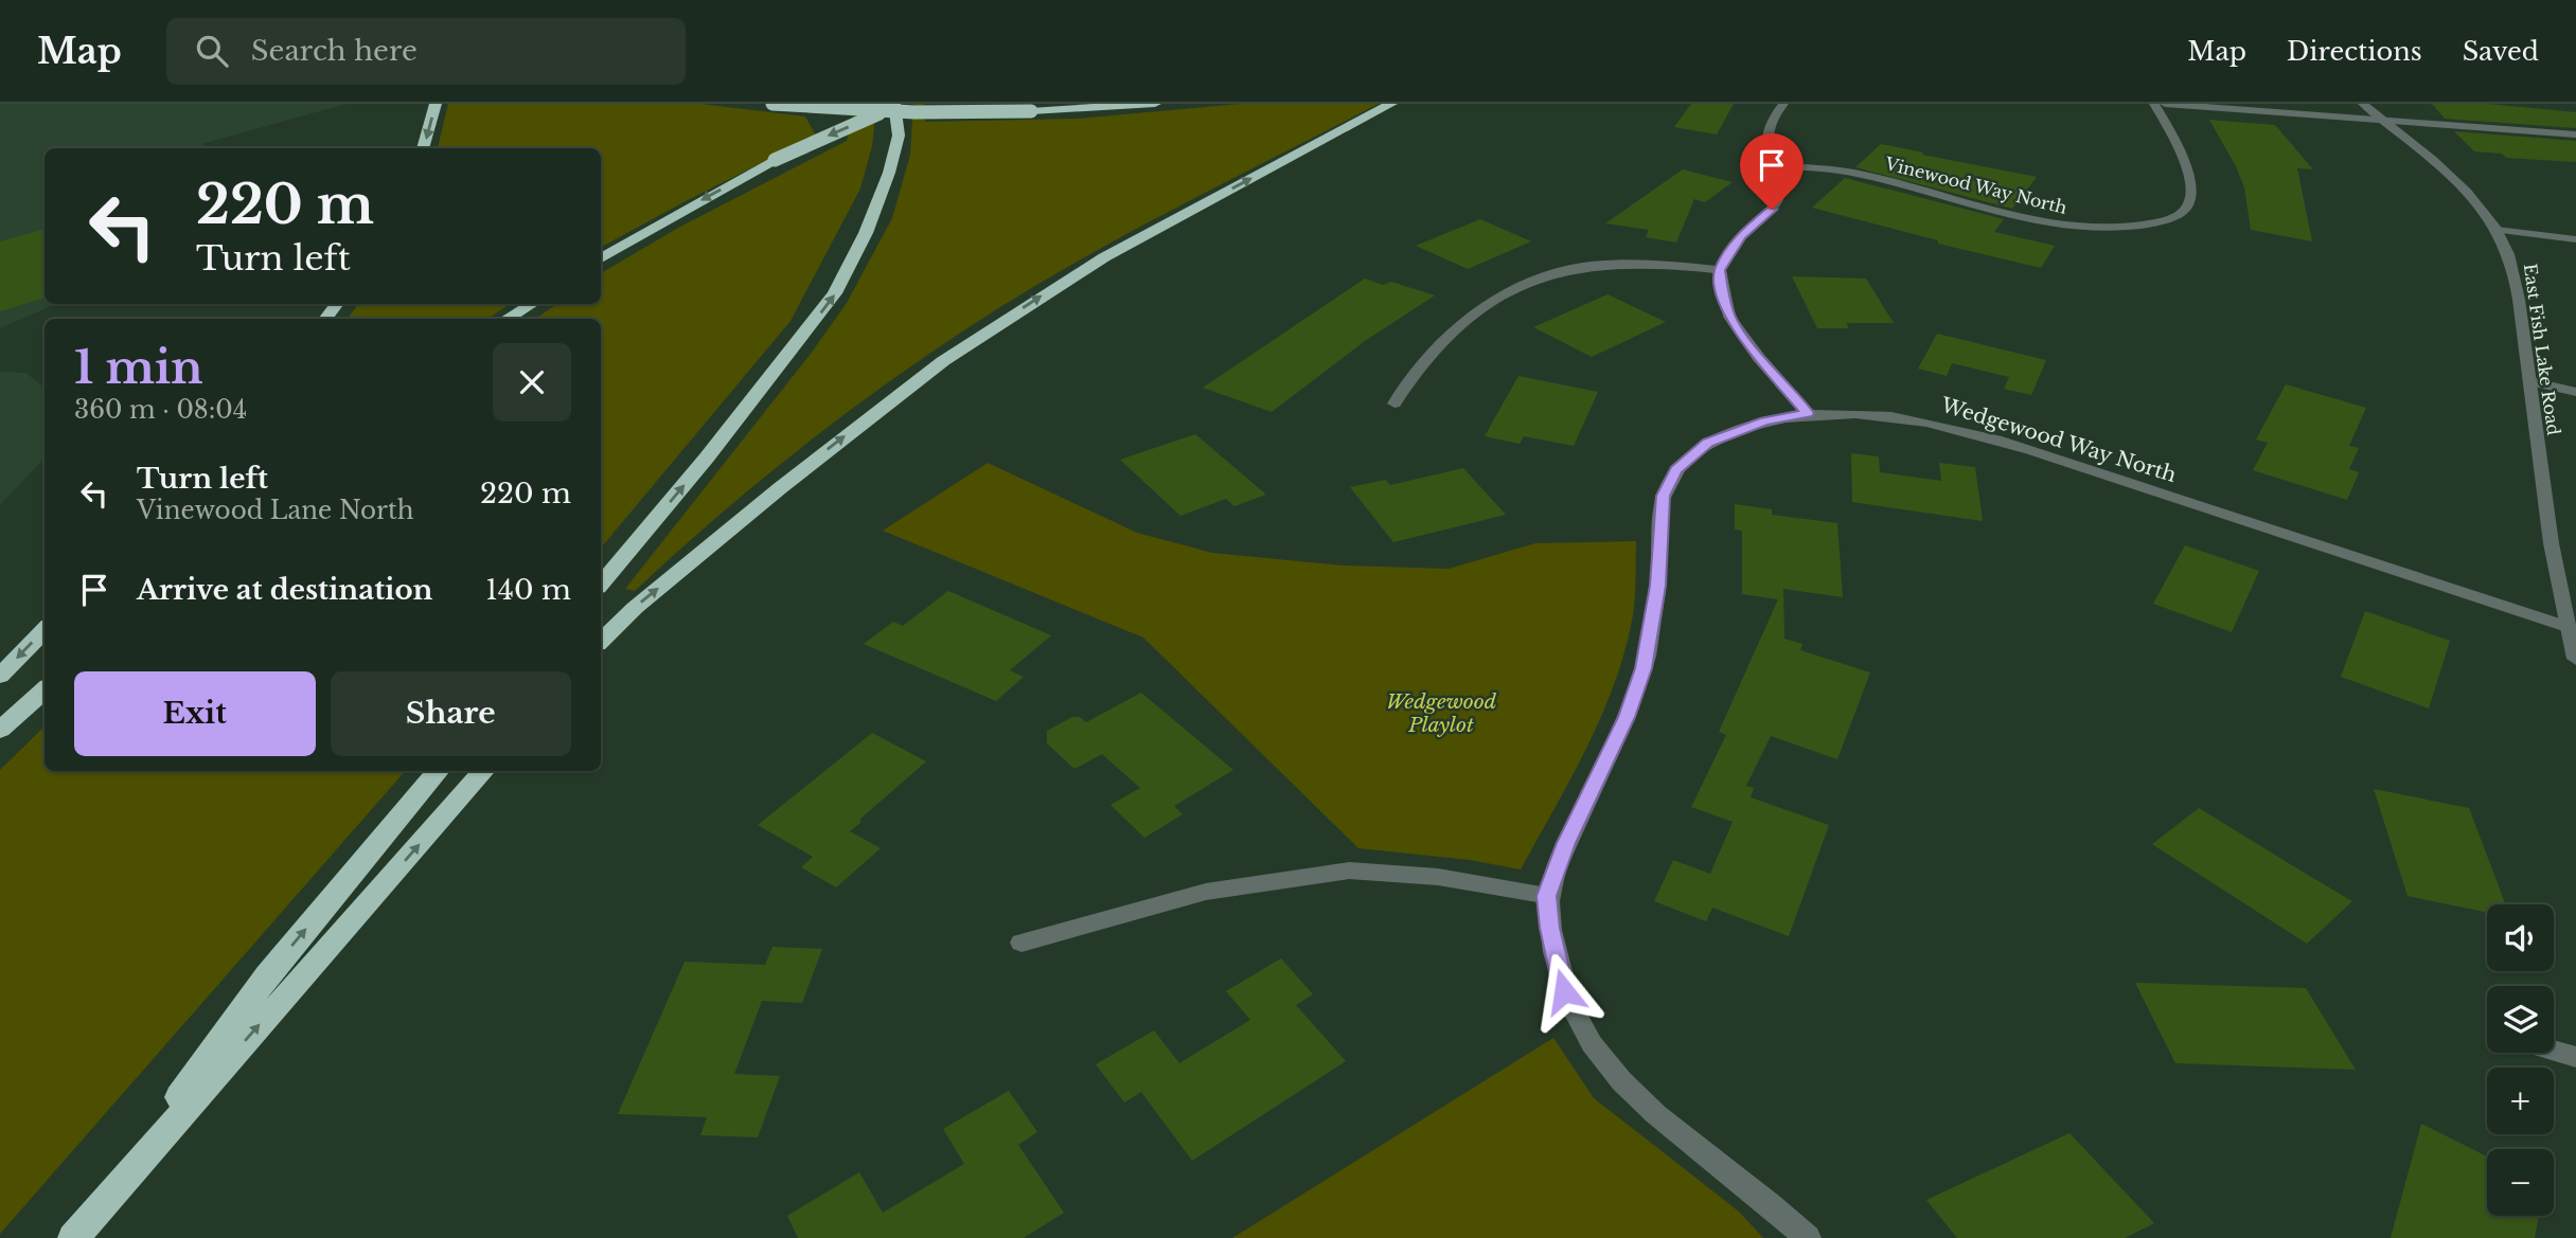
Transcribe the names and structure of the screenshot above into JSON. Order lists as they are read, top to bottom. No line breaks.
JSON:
{"streets":{"street":["Vinewood Way North","East Fish Lake Road","Wedgewood Way North"]},"crossings":[["East Fish Lake Road","Wedgewood Way North"]],"parks":["Wedgewood Playlot"],"page":{"header":"Map","search":"Search here","nav":["Map","Directions","Saved"],"turn":["220 m","Turn left"],"heading":["1 min","360 m · 08:04"],"list":[{"name":"Turn left","note":"Vinewood Lane North","value":"220 m"},{"name":"Arrive at destination","value":"140 m"}],"buttons":["Exit","Share"],"map_buttons":["+","−"]}}
